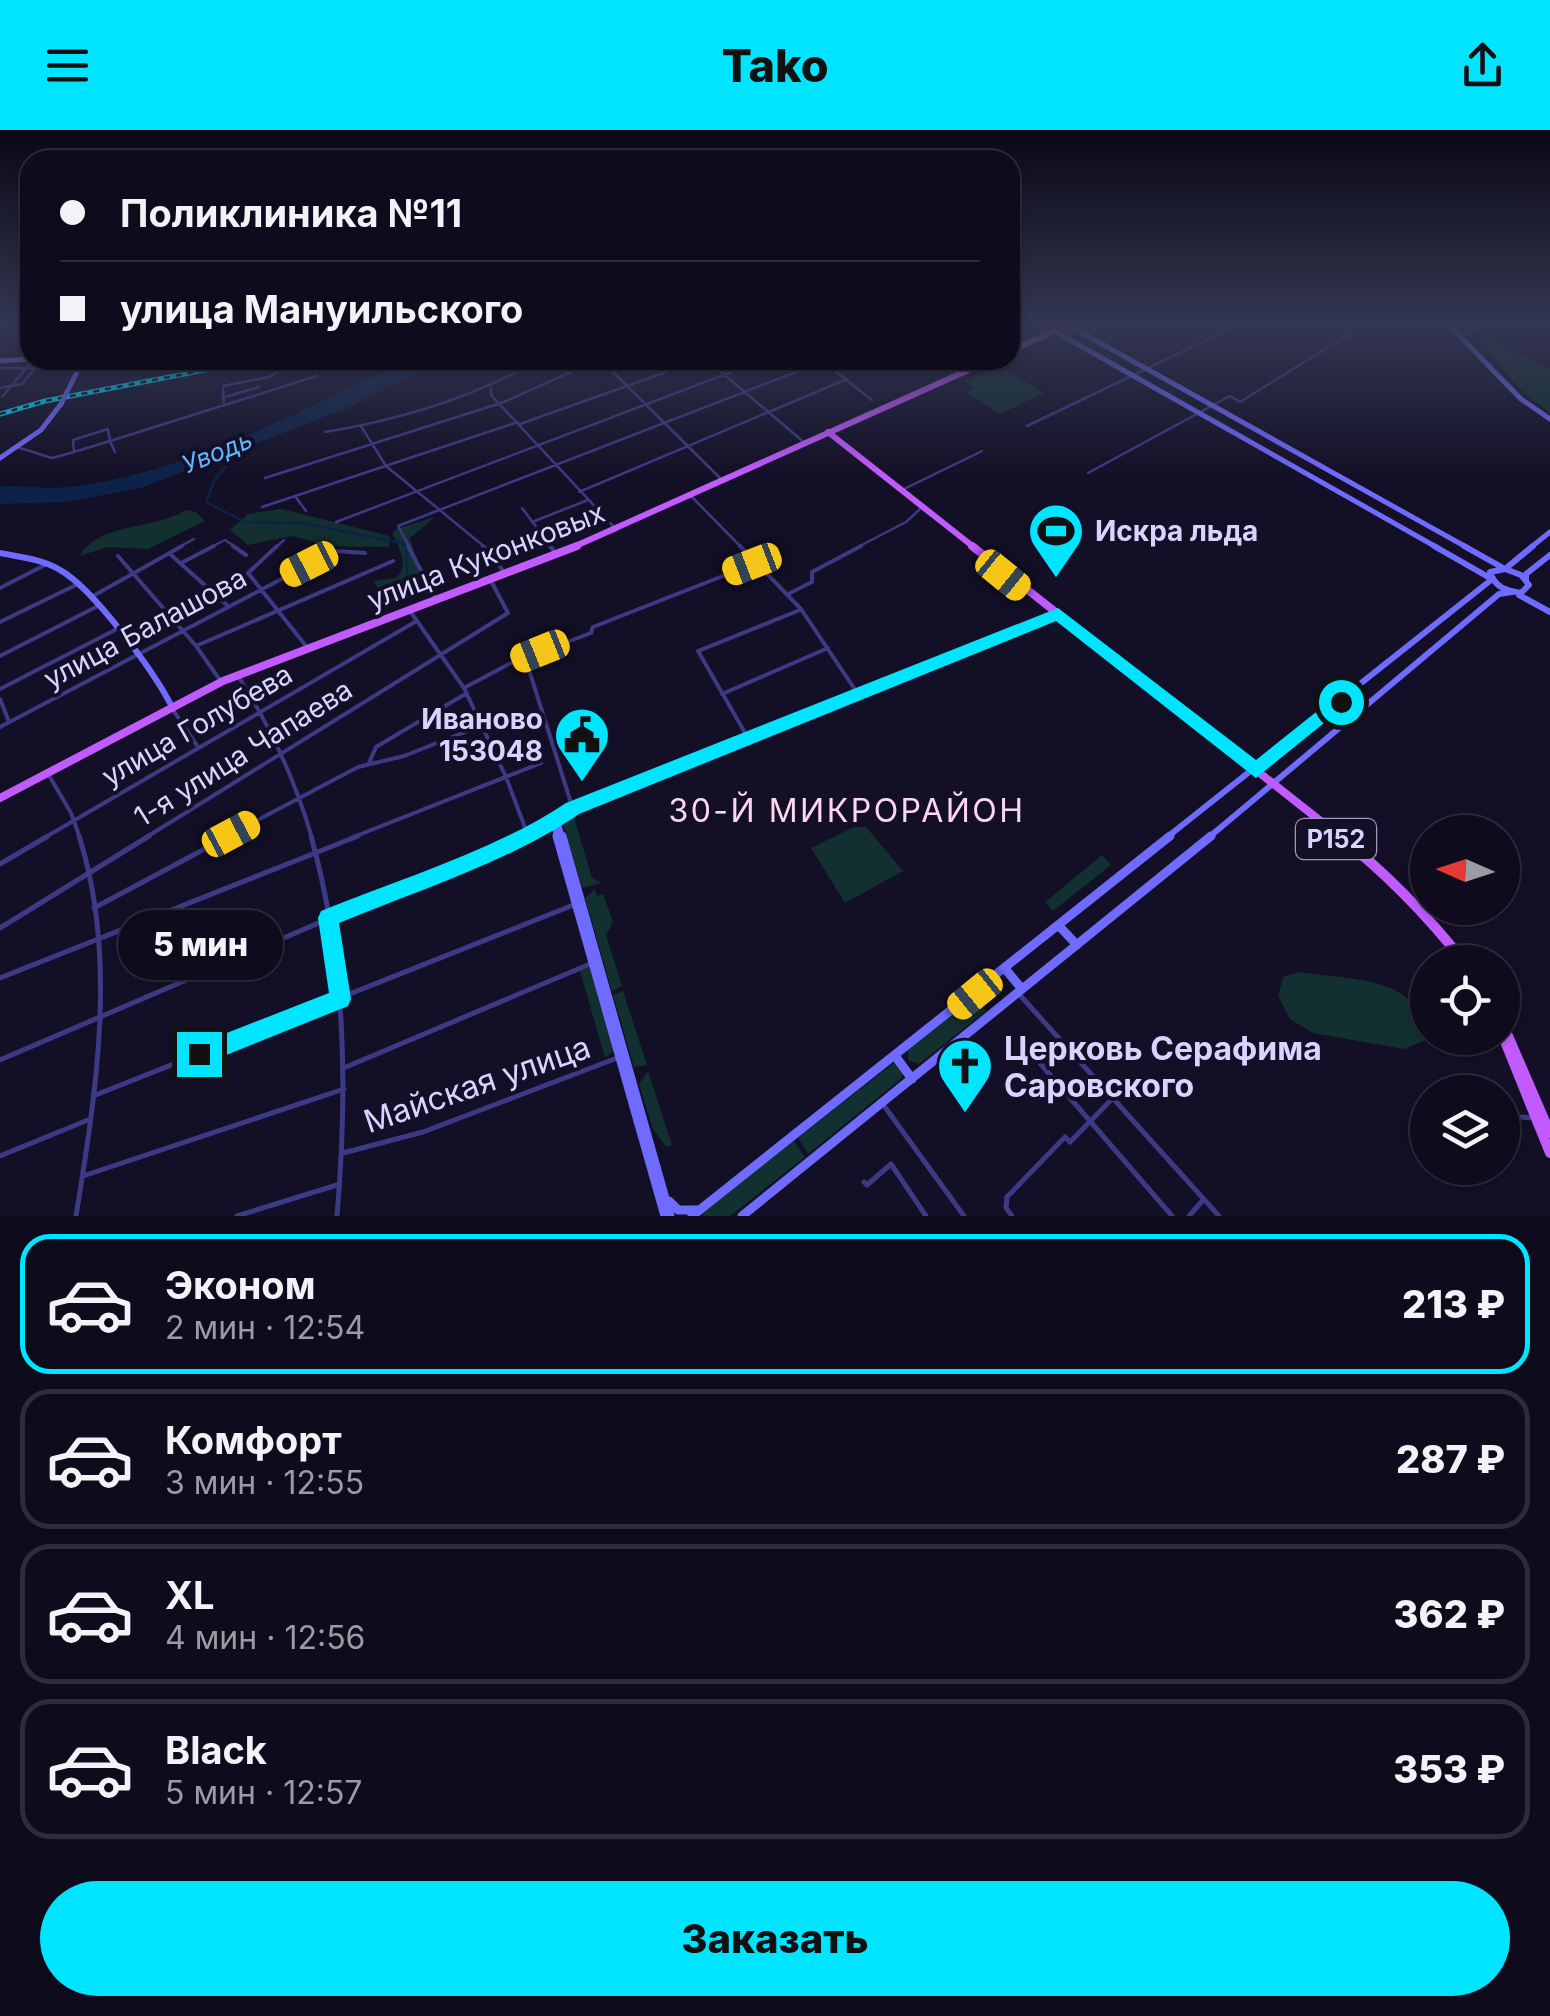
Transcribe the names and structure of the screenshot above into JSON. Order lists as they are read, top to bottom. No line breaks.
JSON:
{"streets":{"main road":["улица Куконковых","Р152"],"street":["улица Балашова","улица Голубева","1-я улица Чапаева","Майская улица"]},"crossings":[["улица Куконковых","1-я улица Чапаева"],["улица Куконковых","Р152"]],"districts":["30-Й МИКРОРАЙОН"],"water":["Уводь"],"places":{"sports":["Искра льда"],"public building":["Иваново 153048"],"church":["Церковь Серафима Саровского"]},"north":"left","page":{"header":"Tako","banner":["Поликлиника №11","улица Мануильского"],"bubble":"5 мин","list":[{"name":"Эконом","note":"2 мин · 12:54","value":"213 ₽"},{"name":"Комфорт","note":"3 мин · 12:55","value":"287 ₽"},{"name":"XL","note":"4 мин · 12:56","value":"362 ₽"},{"name":"Black","note":"5 мин · 12:57","value":"353 ₽"}],"buttons":"Заказать"}}
